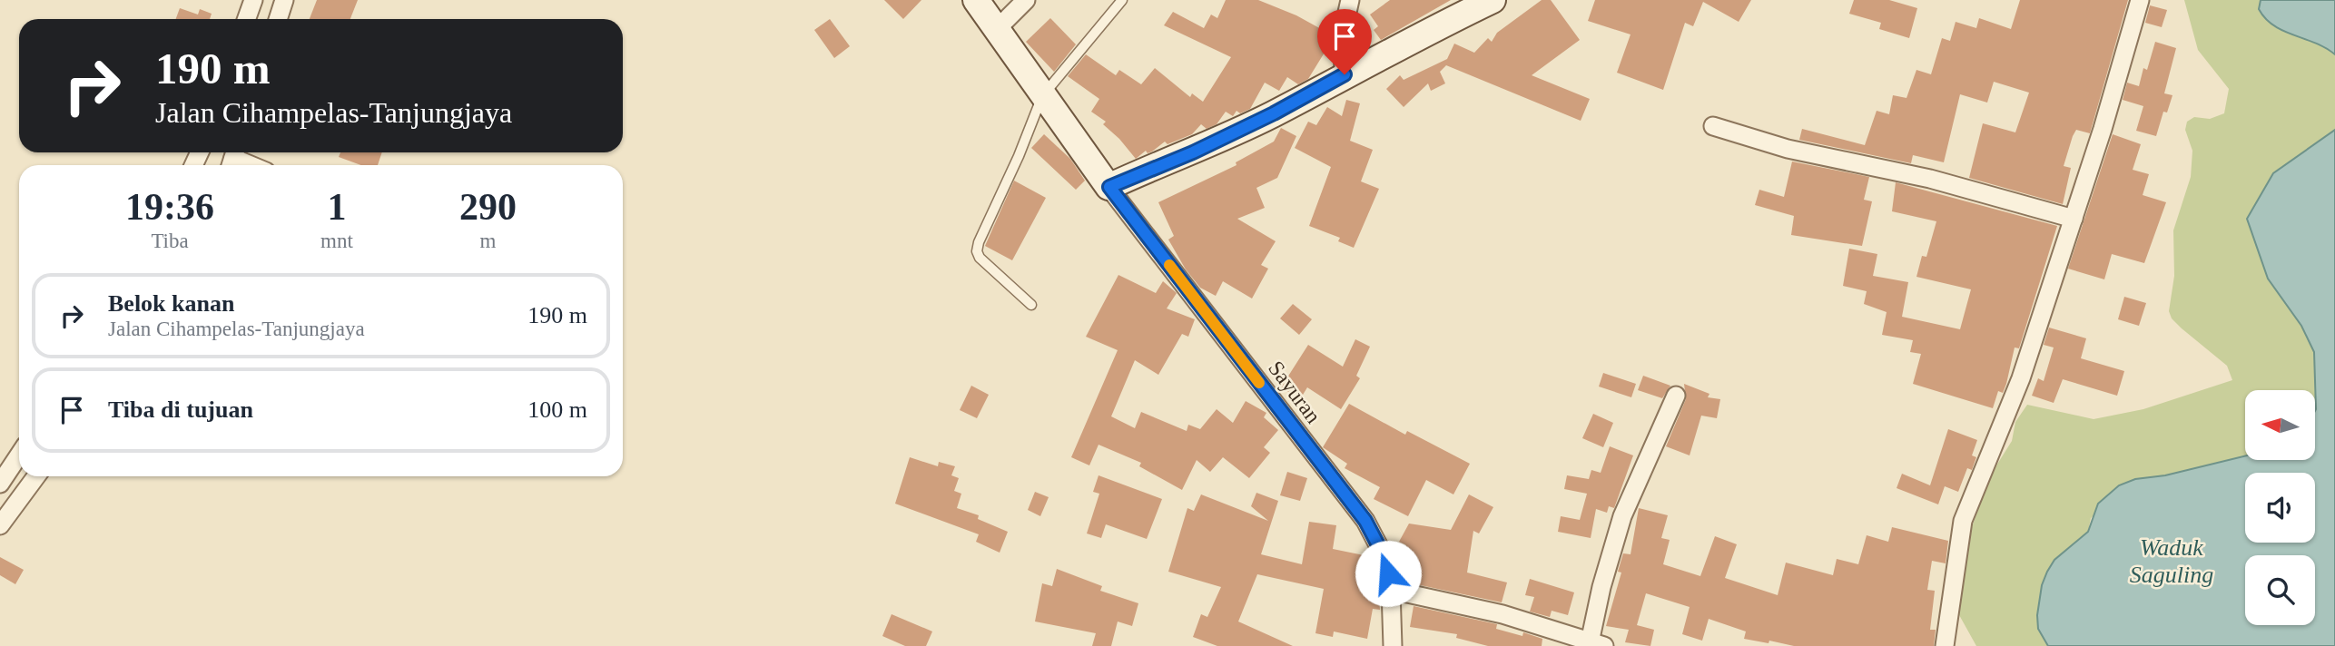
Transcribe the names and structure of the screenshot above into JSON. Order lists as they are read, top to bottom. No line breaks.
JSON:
{"streets":{"street":["Sayuran"]},"water":["Waduk Saguling"],"north":"left","page":{"turn":["190 m","Jalan Cihampelas-Tanjungjaya"],"eta":["19:36","Tiba","1","mnt","290","m"],"list":[{"name":"Belok kanan","note":"Jalan Cihampelas-Tanjungjaya","value":"190 m"},{"name":"Tiba di tujuan","value":"100 m"}]}}
